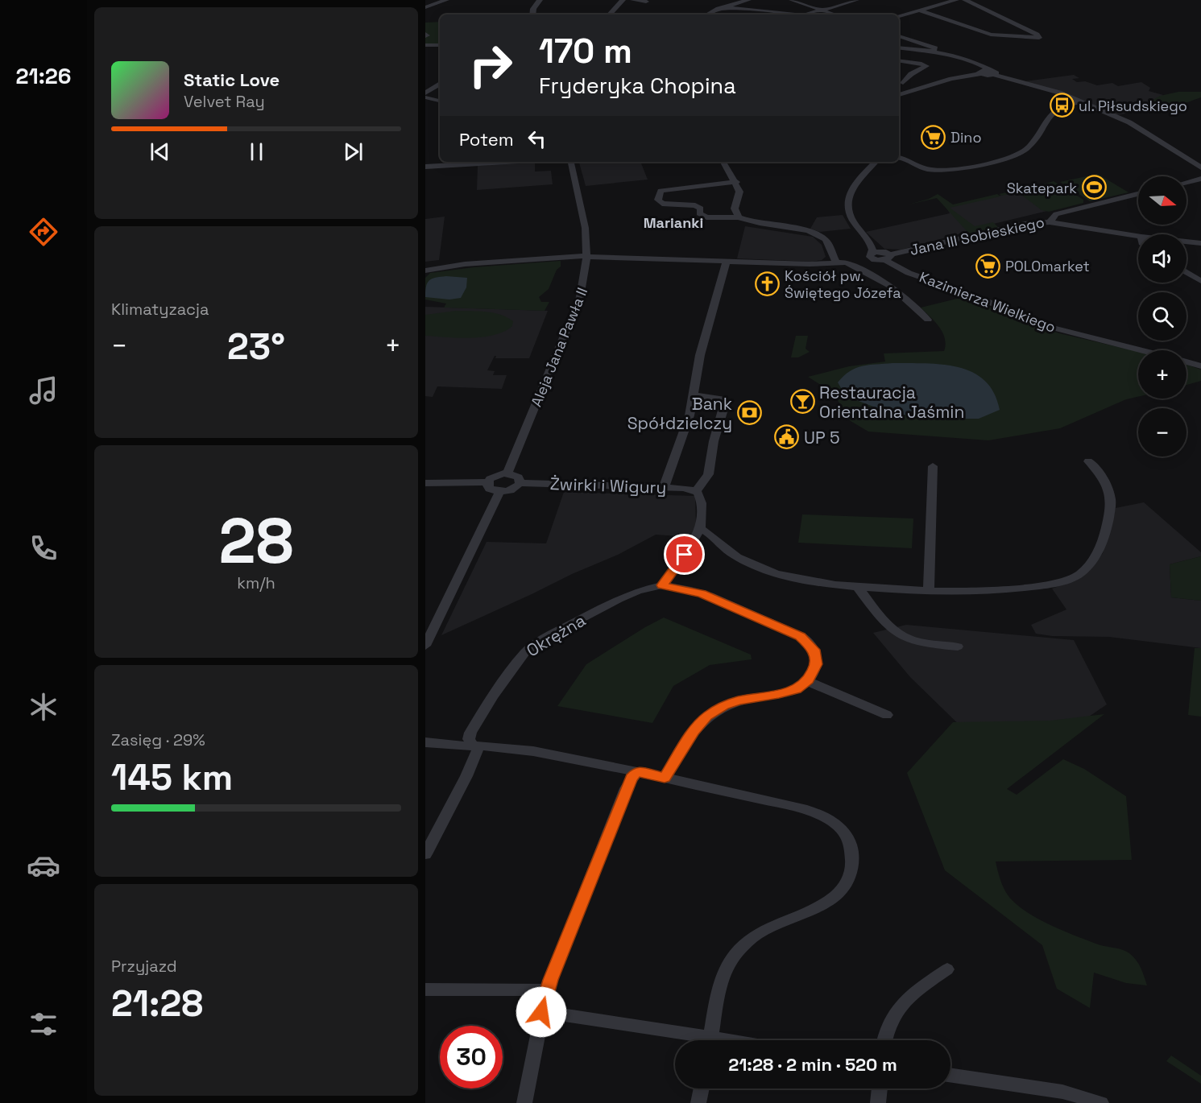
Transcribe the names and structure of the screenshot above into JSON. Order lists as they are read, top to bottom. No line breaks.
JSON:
{"streets":{"street":["Jana III Sobieskiego","Kazimierza Wielkiego","Aleja Jana Pawła II","Żwirki i Wigury","Okrężna"]},"crossings":[["Jana III Sobieskiego","Kazimierza Wielkiego"]],"districts":["Marianki"],"places":{"bus stop":["ul. Piłsudskiego"],"supermarket":["Dino","POLOmarket"],"sports":["Skatepark"],"church":["Kościół pw. Świętego Józefa"],"bar":["Restauracja Orientalna Jaśmin"],"bank":["Bank Spółdzielczy"],"public building":["UP 5"]},"north":"right","page":{"tabs":"21:26","turn":["170 m","Fryderyka Chopina"],"song":["Static Love","Velvet Ray"],"then":"Potem","map_buttons":["+","−"],"tile":["Klimatyzacja",["28","km/h"],["Zasięg · 29%","145 km"],["Przyjazd","21:28"]],"heat":["−","23°","+"],"limit":"30","trip":"21:28 · 2 min · 520 m"}}
